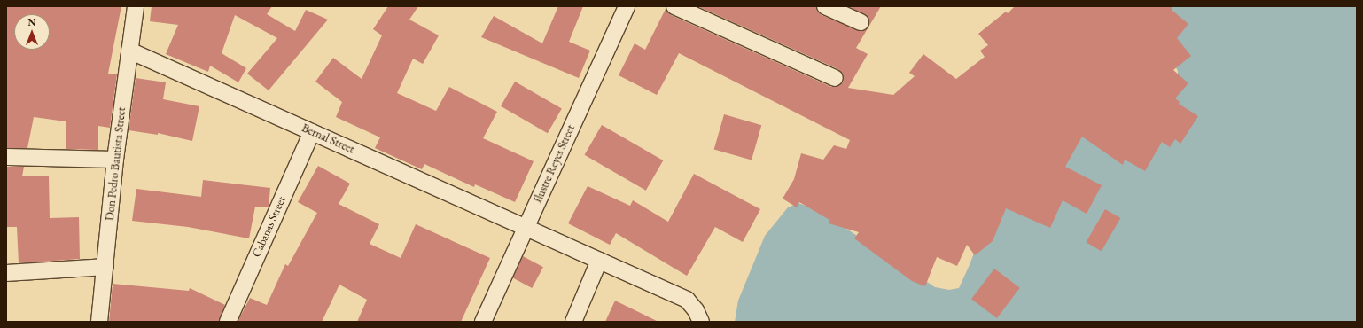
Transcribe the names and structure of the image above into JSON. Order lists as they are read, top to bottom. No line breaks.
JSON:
{"streets":{"street":["Bernal Street","Don Pedro Bautista Street","Ilustre Reyes Street","Cabanas Street"]},"crossings":[["Bernal Street","Don Pedro Bautista Street"],["Bernal Street","Ilustre Reyes Street"],["Bernal Street","Cabanas Street"]],"north":"top"}
